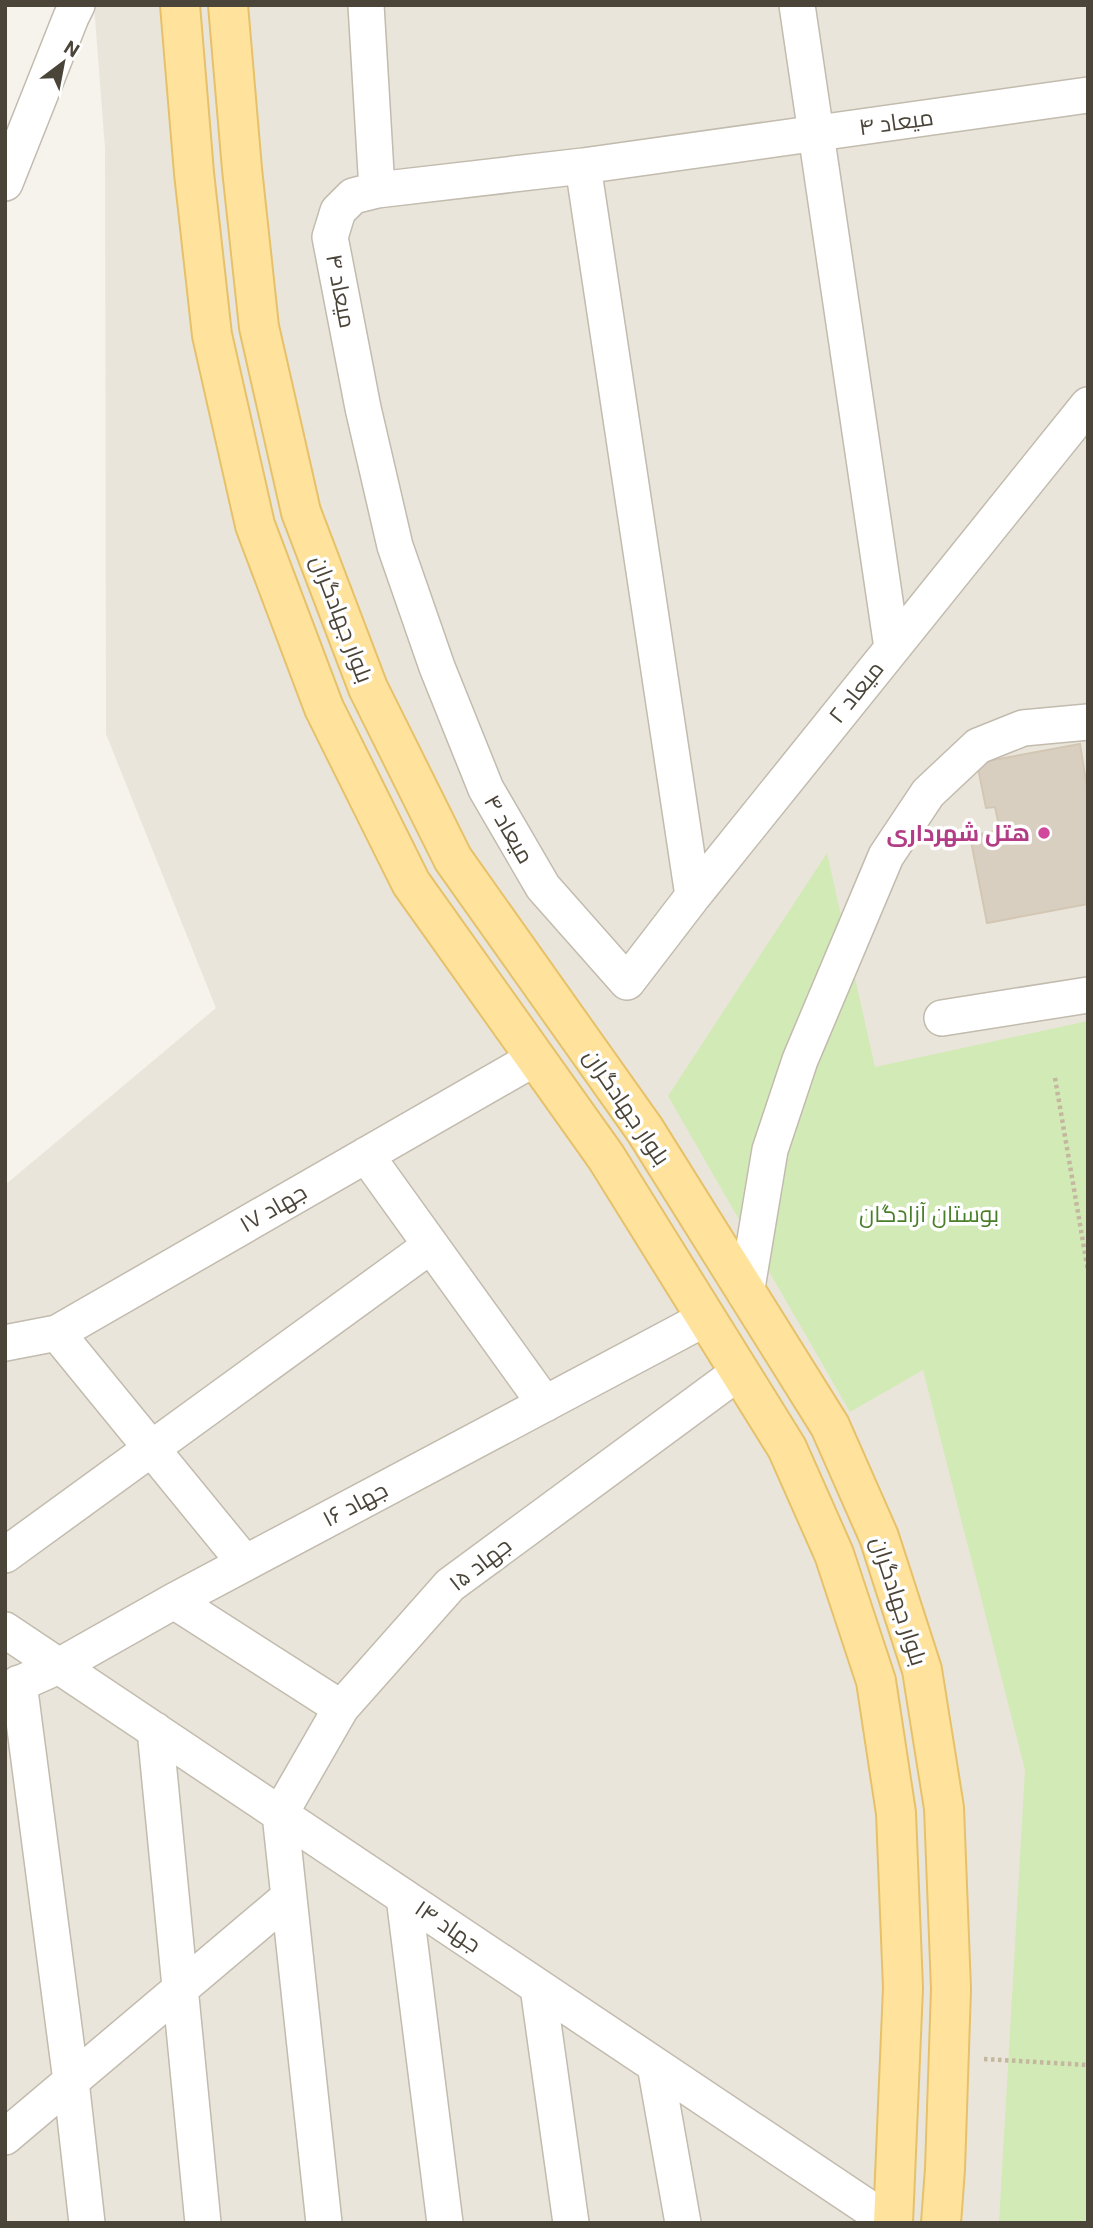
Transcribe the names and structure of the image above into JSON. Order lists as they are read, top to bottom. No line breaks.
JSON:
{"streets":{"main road":["بلوار جهادگران"],"street":["میعاد ۴","میعاد ۲","جهاد ۱۷","جهاد ۱۶","جهاد ۱۵","جهاد ۱۴"]},"crossings":[["میعاد ۴","میعاد ۲"],["بلوار جهادگران","جهاد ۱۷"],["بلوار جهادگران","جهاد ۱۶"],["بلوار جهادگران","جهاد ۱۵"],["بلوار جهادگران","جهاد ۱۴"],["جهاد ۱۶","جهاد ۱۴"],["جهاد ۱۵","جهاد ۱۴"]],"parks":["بوستان آزادگان"],"places":["هتل شهرداری"],"north":"top right"}
